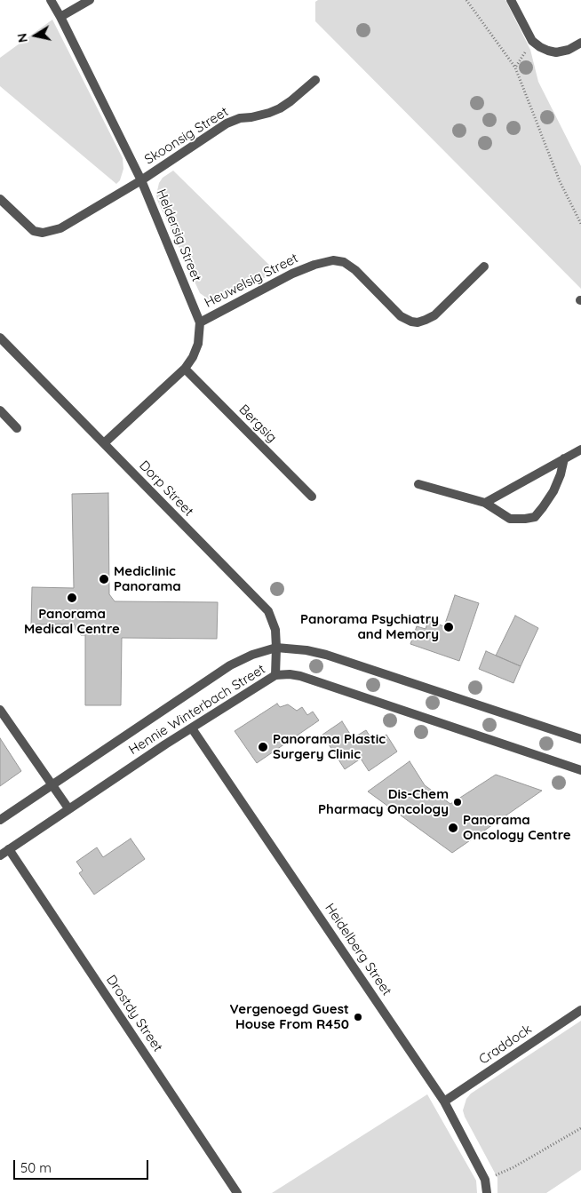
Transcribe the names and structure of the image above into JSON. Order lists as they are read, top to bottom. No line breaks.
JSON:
{"streets":{"street":["Skoonsig Street","Heldersig Street","Heuwelsig Street","Bergsig","Dorp Street","Hennie Winterbach Street","Heidelberg Street","Drostdy Street","Craddock"]},"crossings":[["Skoonsig Street","Heldersig Street"],["Heldersig Street","Heuwelsig Street"],["Heldersig Street","Bergsig"],["Heldersig Street","Dorp Street"],["Dorp Street","Hennie Winterbach Street"],["Hennie Winterbach Street","Heidelberg Street"],["Hennie Winterbach Street","Drostdy Street"],["Heidelberg Street","Craddock"]],"places":["Mediclinic Panorama","Panorama Medical Centre","Panorama Psychiatry and Memory","Panorama Plastic Surgery Clinic","Dis-Chem Pharmacy Oncology","Panorama Oncology Centre","Vergenoegd Guest House From R450"],"scale_bar":"50 m","north":"left"}
